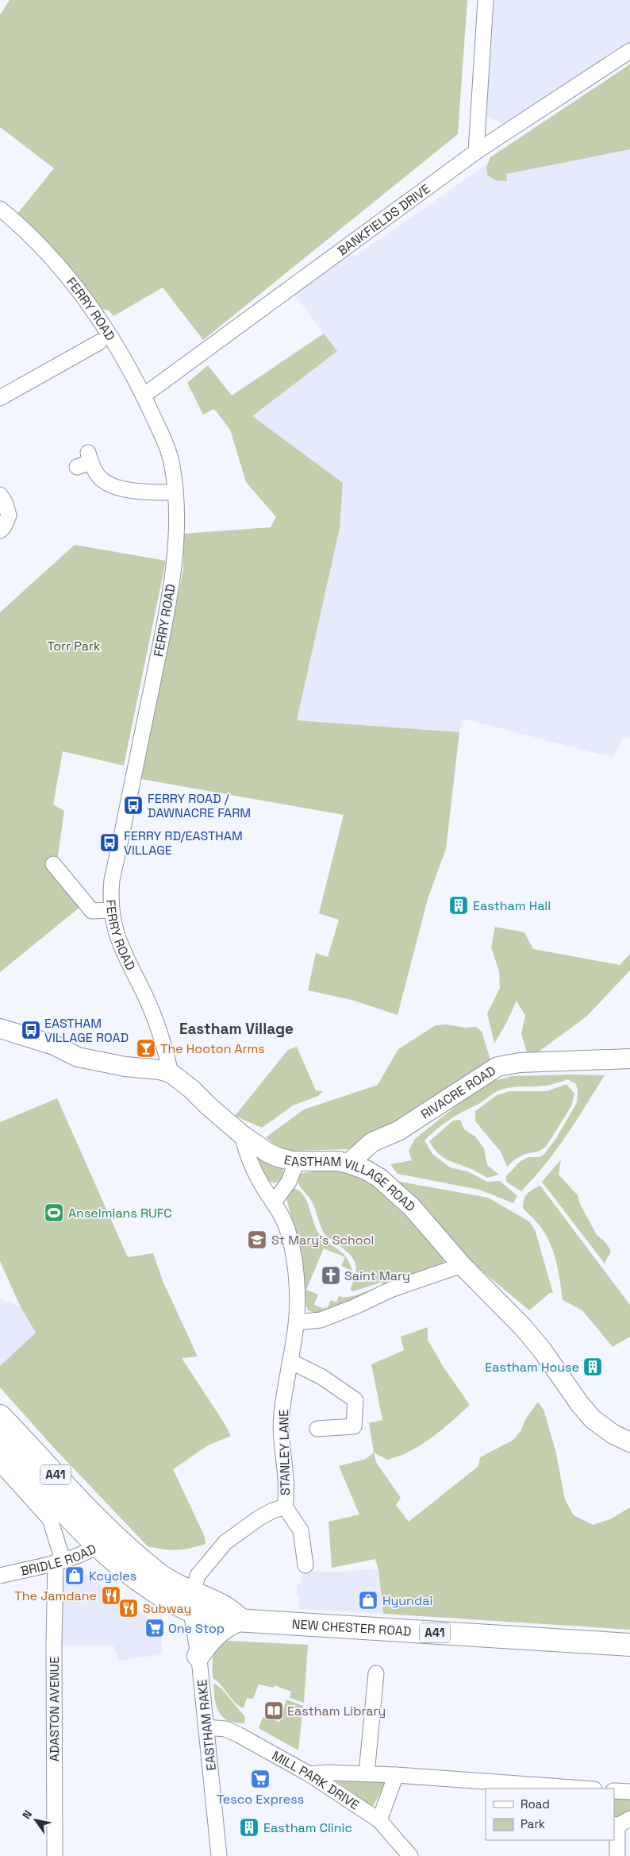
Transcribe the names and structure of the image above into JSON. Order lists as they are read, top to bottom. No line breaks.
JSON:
{"streets":{"highway":["A41","NEW CHESTER ROAD"],"main road":["RIVACRE ROAD","EASTHAM VILLAGE ROAD"],"street":["BANKFIELDS DRIVE","FERRY ROAD","STANLEY LANE","BRIDLE ROAD","ADASTON AVENUE","EASTHAM RAKE","MILL PARK DRIVE"]},"crossings":[["BANKFIELDS DRIVE","FERRY ROAD"],["FERRY ROAD","EASTHAM VILLAGE ROAD"],["RIVACRE ROAD","EASTHAM VILLAGE ROAD"],["EASTHAM VILLAGE ROAD","STANLEY LANE"],["STANLEY LANE","NEW CHESTER ROAD"],["STANLEY LANE","EASTHAM RAKE"],["BRIDLE ROAD","NEW CHESTER ROAD"],["BRIDLE ROAD","ADASTON AVENUE"],["NEW CHESTER ROAD","EASTHAM RAKE"],["EASTHAM RAKE","MILL PARK DRIVE"]],"districts":["Eastham Village"],"parks":["Torr Park"],"places":{"bus stop":["FERRY ROAD / DAWNACRE FARM","FERRY RD/EASTHAM VILLAGE","EASTHAM VILLAGE ROAD"],"building":["Eastham Hall","Eastham House","Eastham Clinic"],"bar":["The Hooton Arms"],"sports":["Anselmians RUFC"],"school or university":["St Mary's School"],"church":["Saint Mary"],"shop":["Kcycles","Hyundai"],"restaurant":["The Jamdane","Subway"],"supermarket":["One Stop","Tesco Express"],"library":["Eastham Library"]},"legend":["Road","Park"],"north":"top left"}
